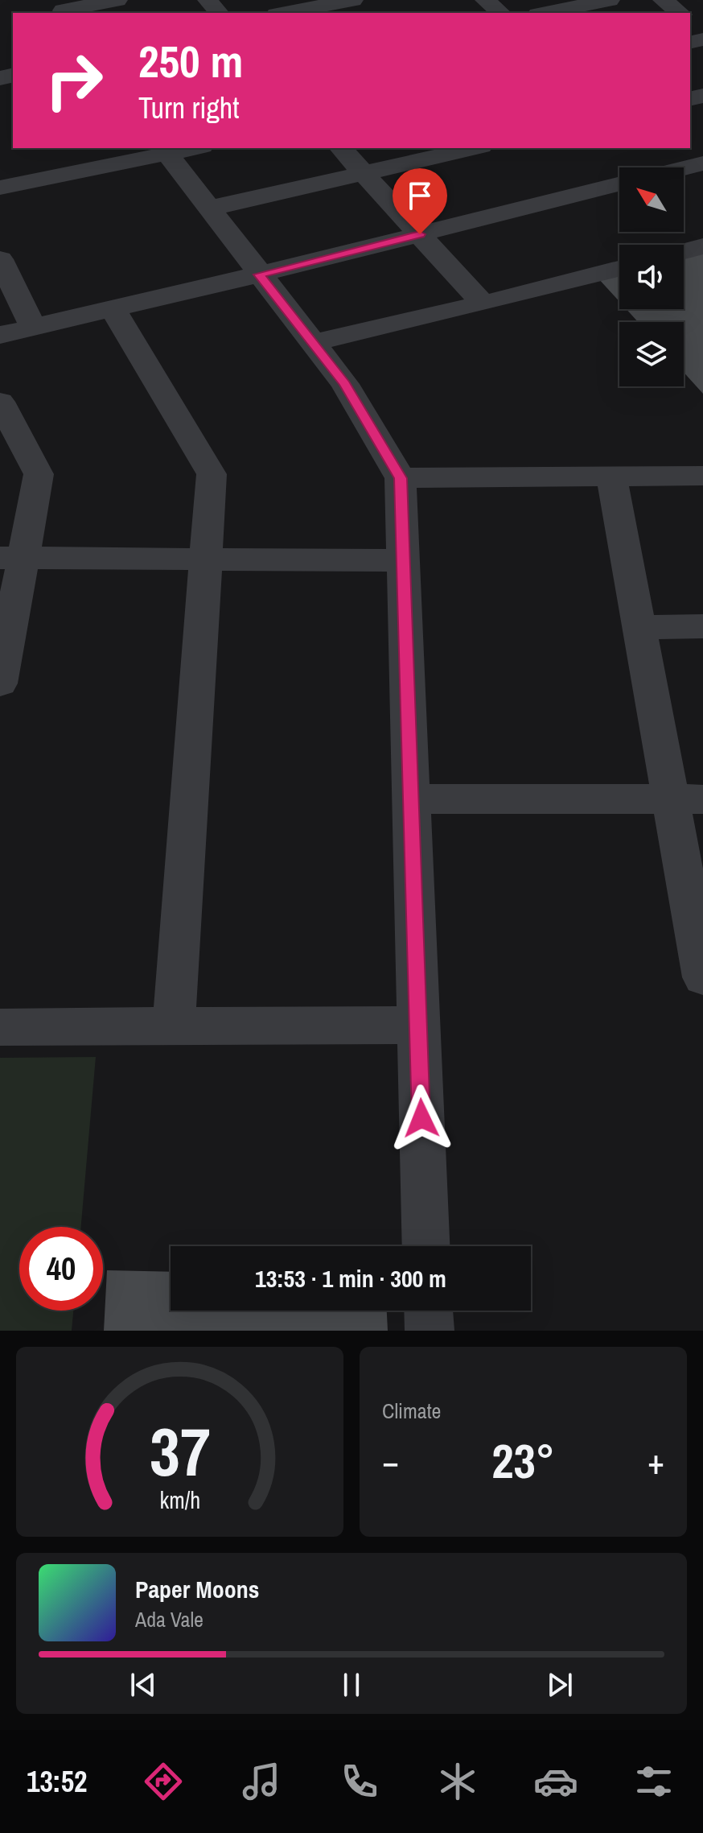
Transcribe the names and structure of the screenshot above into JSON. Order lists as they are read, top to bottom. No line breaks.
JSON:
{"north":"top left","page":{"turn":["250 m","Turn right"],"limit":"40","trip":"13:53 · 1 min · 300 m","tile":"Climate","heat":["−","23°","+"],"song":["Paper Moons","Ada Vale"],"tabs":"13:52","gauge":["37","km/h"]}}
